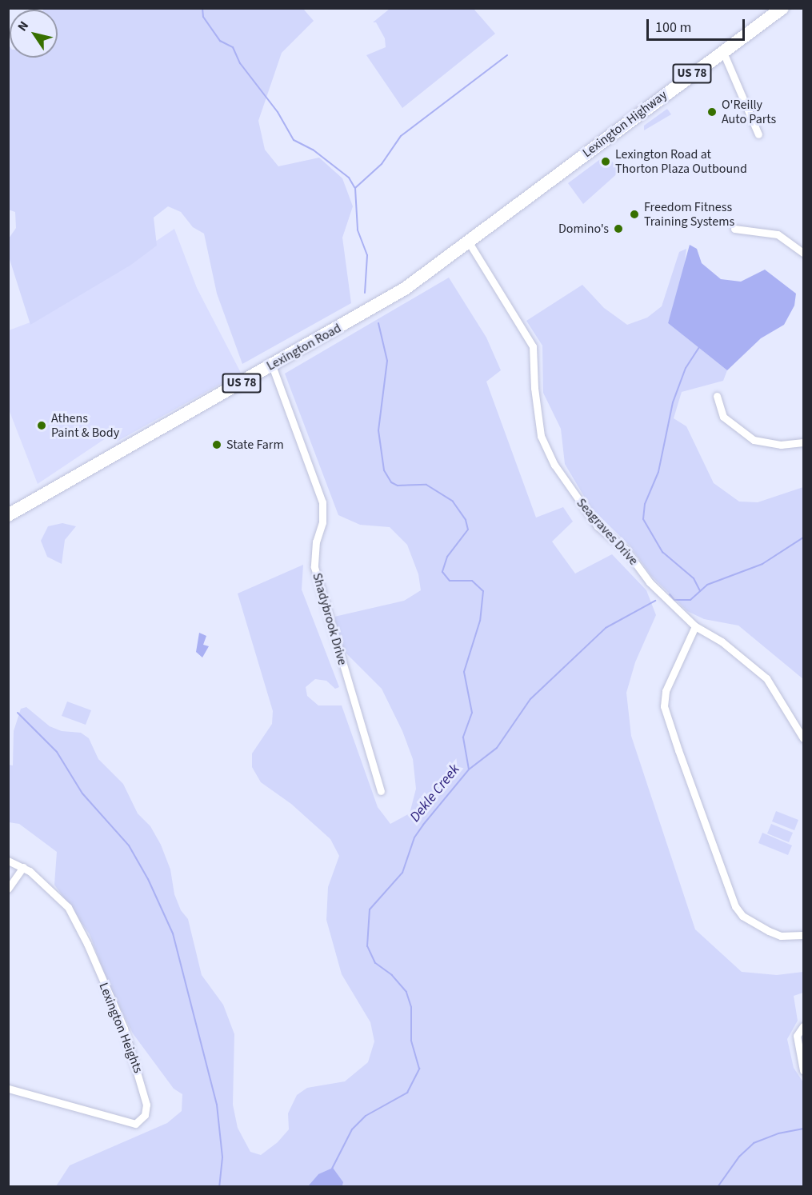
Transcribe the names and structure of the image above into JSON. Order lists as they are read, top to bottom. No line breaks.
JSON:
{"streets":{"highway":["US 78","Lexington Highway","Lexington Road"],"street":["Seagraves Drive","Shadybrook Drive","Lexington Heights"]},"crossings":[["Lexington Highway","Lexington Road"],["Lexington Highway","Seagraves Drive"],["Lexington Road","Seagraves Drive"],["Lexington Road","Shadybrook Drive"]],"water":["Dekle Creek"],"places":["O'Reilly Auto Parts","Lexington Road at Thorton Plaza Outbound","Freedom Fitness Training Systems","Domino's","Athens Paint & Body","State Farm"],"scale_bar":"100 m","north":"top left"}
